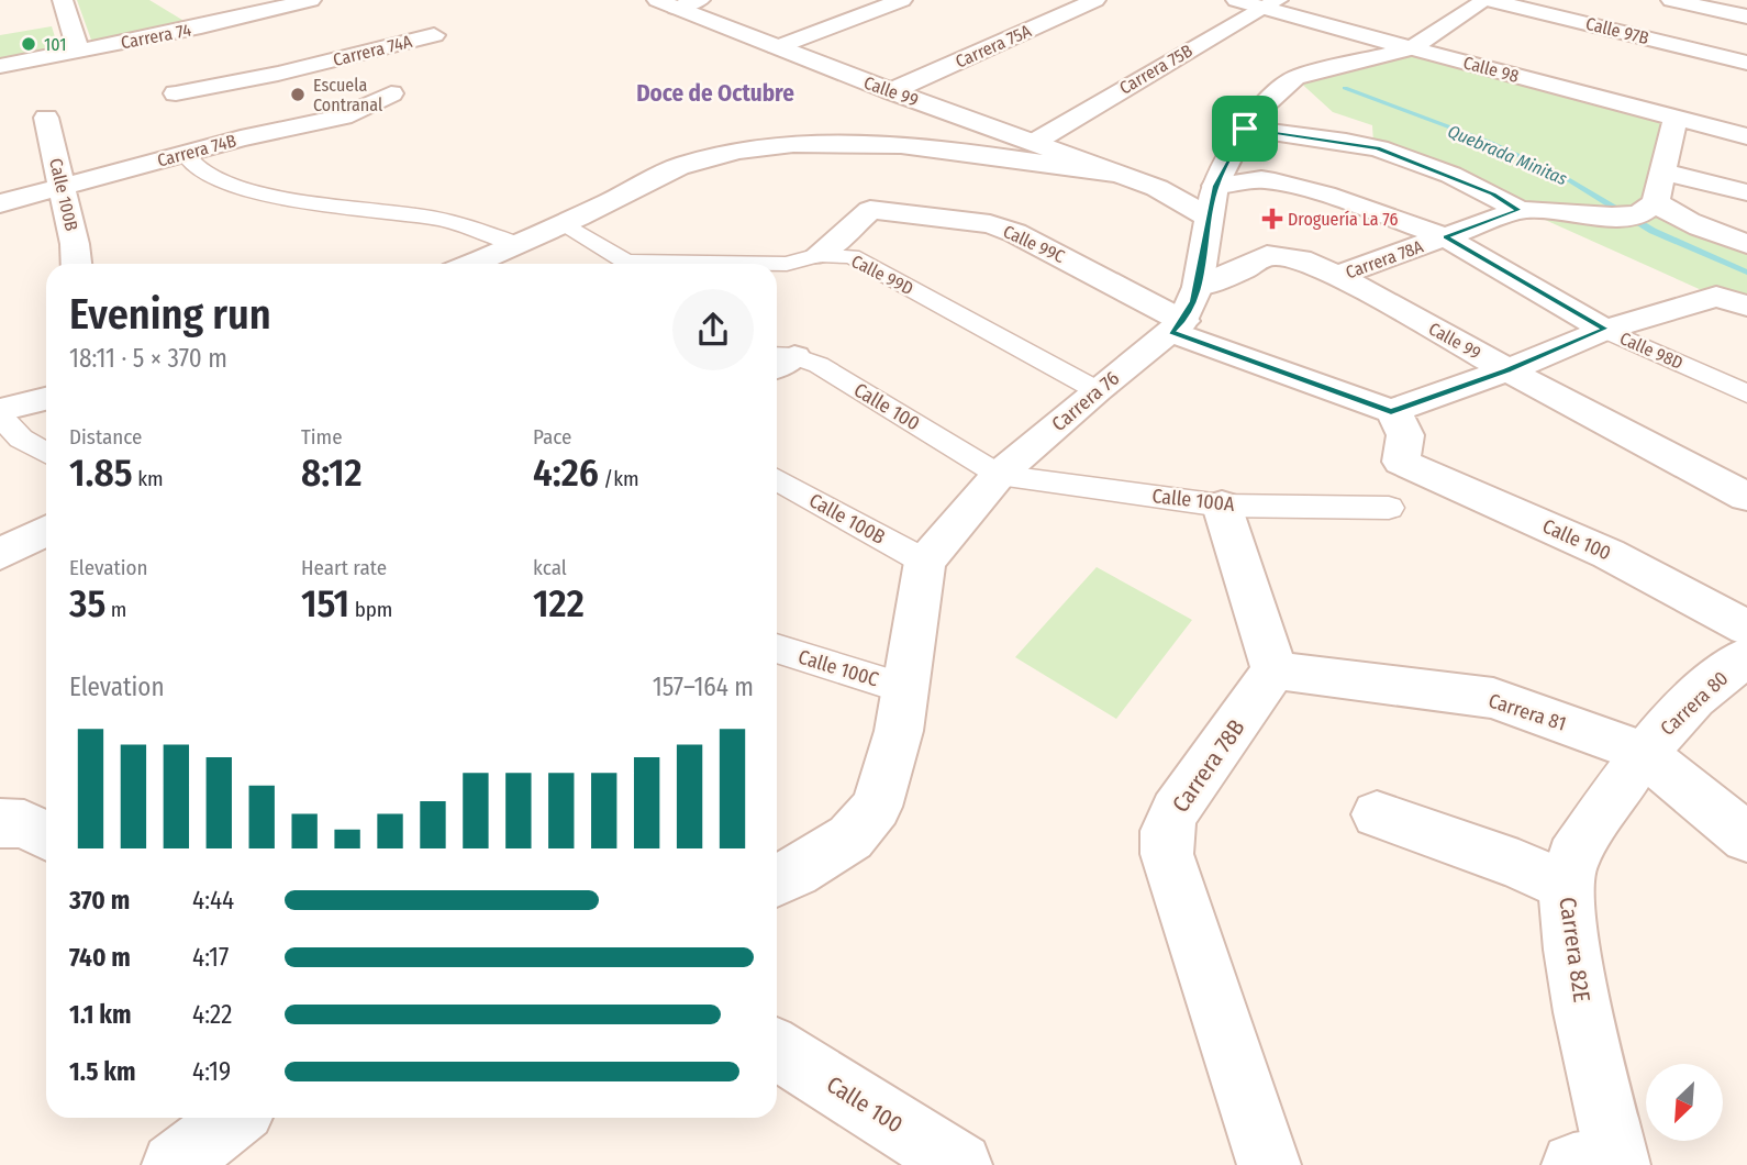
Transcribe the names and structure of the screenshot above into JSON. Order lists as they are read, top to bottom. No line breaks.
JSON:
{"streets":{"street":["Calle 97B","Carrera 74","Carrera 75A","Carrera 74A","Carrera 75B","Calle 98","Calle 99","Carrera 74B","Calle 100B","Calle 99C","Carrera 78A","Calle 99D","Calle 98D","Carrera 76","Calle 100","Calle 100A","Calle 100C","Carrera 80","Carrera 81","Carrera 78B","Carrera 82E"]},"crossings":[["Calle 97B","Carrera 76"],["Carrera 75A","Calle 99"],["Carrera 75B","Calle 98"],["Carrera 75B","Calle 99"],["Calle 98","Carrera 76"],["Calle 99","Carrera 78A"],["Calle 99","Calle 98D"],["Calle 99","Carrera 76"],["Carrera 74B","Calle 100B"],["Calle 100B","Carrera 76"],["Calle 99C","Calle 99D"],["Calle 99C","Carrera 76"],["Calle 99C","Calle 100"],["Carrera 78A","Calle 98D"],["Calle 99D","Carrera 76"],["Calle 98D","Carrera 76"],["Carrera 76","Calle 100"],["Carrera 76","Calle 100A"],["Calle 100","Calle 100A"],["Carrera 80","Carrera 81"],["Carrera 80","Carrera 82E"],["Carrera 81","Carrera 78B"],["Carrera 81","Carrera 82E"]],"districts":["Doce de Octubre"],"water":["Quebrada Minitas"],"places":{"other":["101","Escuela Contranal"],"health":["Droguería La 76"]},"north":"bottom left","page":{"heading":["Evening run","18:11 · 5 × 370 m"],"stats":[["Distance","1.85 km"],["Time","8:12"],["Pace","4:26 /km"],["Elevation","35 m"],["Heart rate","151 bpm"],["kcal","122"]],"chart":["Elevation","157–164 m"],"list":[{"name":"370 m","note":"4:44"},{"name":"740 m","note":"4:17"},{"name":"1.1 km","note":"4:22"},{"name":"1.5 km","note":"4:19"}]}}
